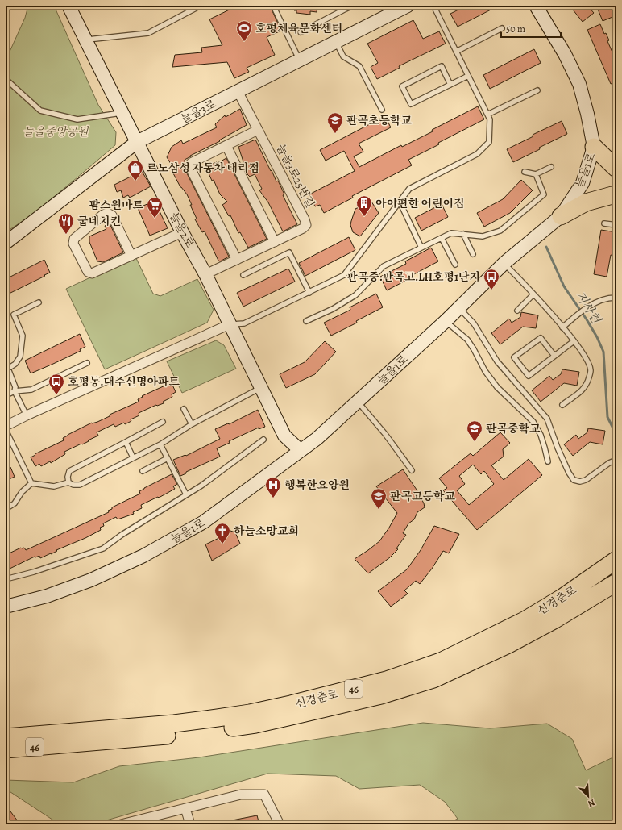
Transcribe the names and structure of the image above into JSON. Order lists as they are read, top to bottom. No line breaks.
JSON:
{"streets":{"highway":["신경춘로","46"],"street":["늘을3로","늘을1로","늘을3로25번길","늘을2로"]},"crossings":[["늘을3로","늘을3로25번길"],["늘을3로","늘을2로"],["늘을1로","늘을2로"],["늘을3로25번길","늘을2로"]],"water":["지사천"],"parks":["늘을중앙공원"],"places":{"sports":["호평체육문화센터"],"school or university":["판곡초등학교","판곡중학교","판곡고등학교"],"shop":["르노삼성 자동차 대리점"],"building":["아이편한 어린이집"],"supermarket":["팜스원마트"],"restaurant":["굽네치킨"],"bus stop":["판곡중.판곡고.LH호평1단지","호평동.대주신명아파트"],"hospital":["행복한요양원"],"church":["하늘소망교회"]},"scale_bar":"50 m","north":"bottom right"}
